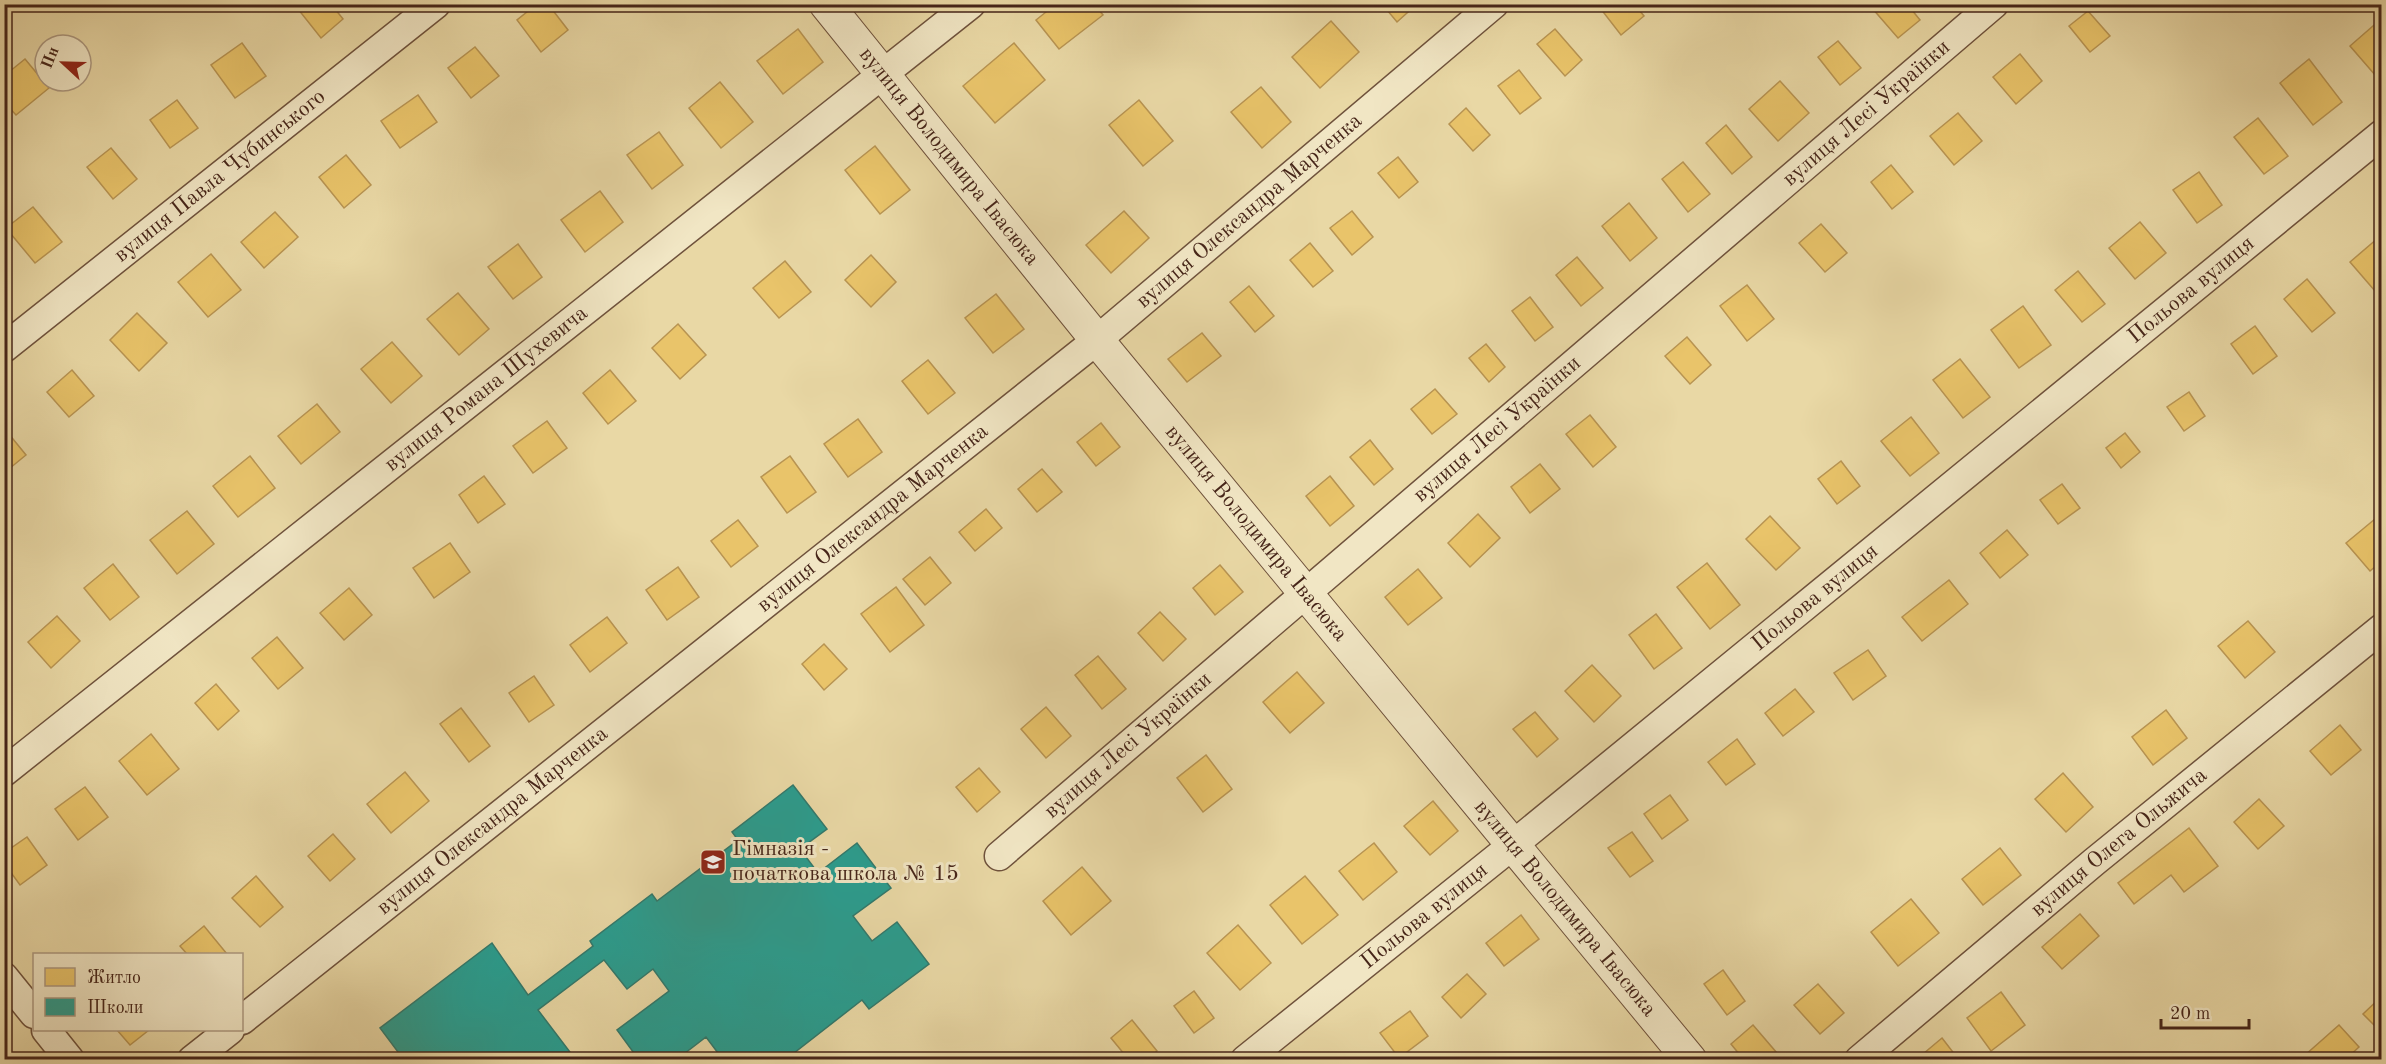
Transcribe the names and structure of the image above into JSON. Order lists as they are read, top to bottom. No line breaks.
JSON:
{"streets":{"street":["вулиця Лесі Українки","вулиця Володимира Івасюка","вулиця Павла Чубинського","вулиця Олександра Марченка","Польова вулиця","вулиця Романа Шухевича","вулиця Олега Ольжича"]},"crossings":[["вулиця Лесі Українки","вулиця Володимира Івасюка"],["вулиця Володимира Івасюка","вулиця Олександра Марченка"],["вулиця Володимира Івасюка","Польова вулиця"],["вулиця Володимира Івасюка","вулиця Романа Шухевича"]],"places":{"school or university":["Гімназія - початкова школа № 15"]},"legend":["Житло","Школи"],"scale_bar":"20 m","north":"left"}
